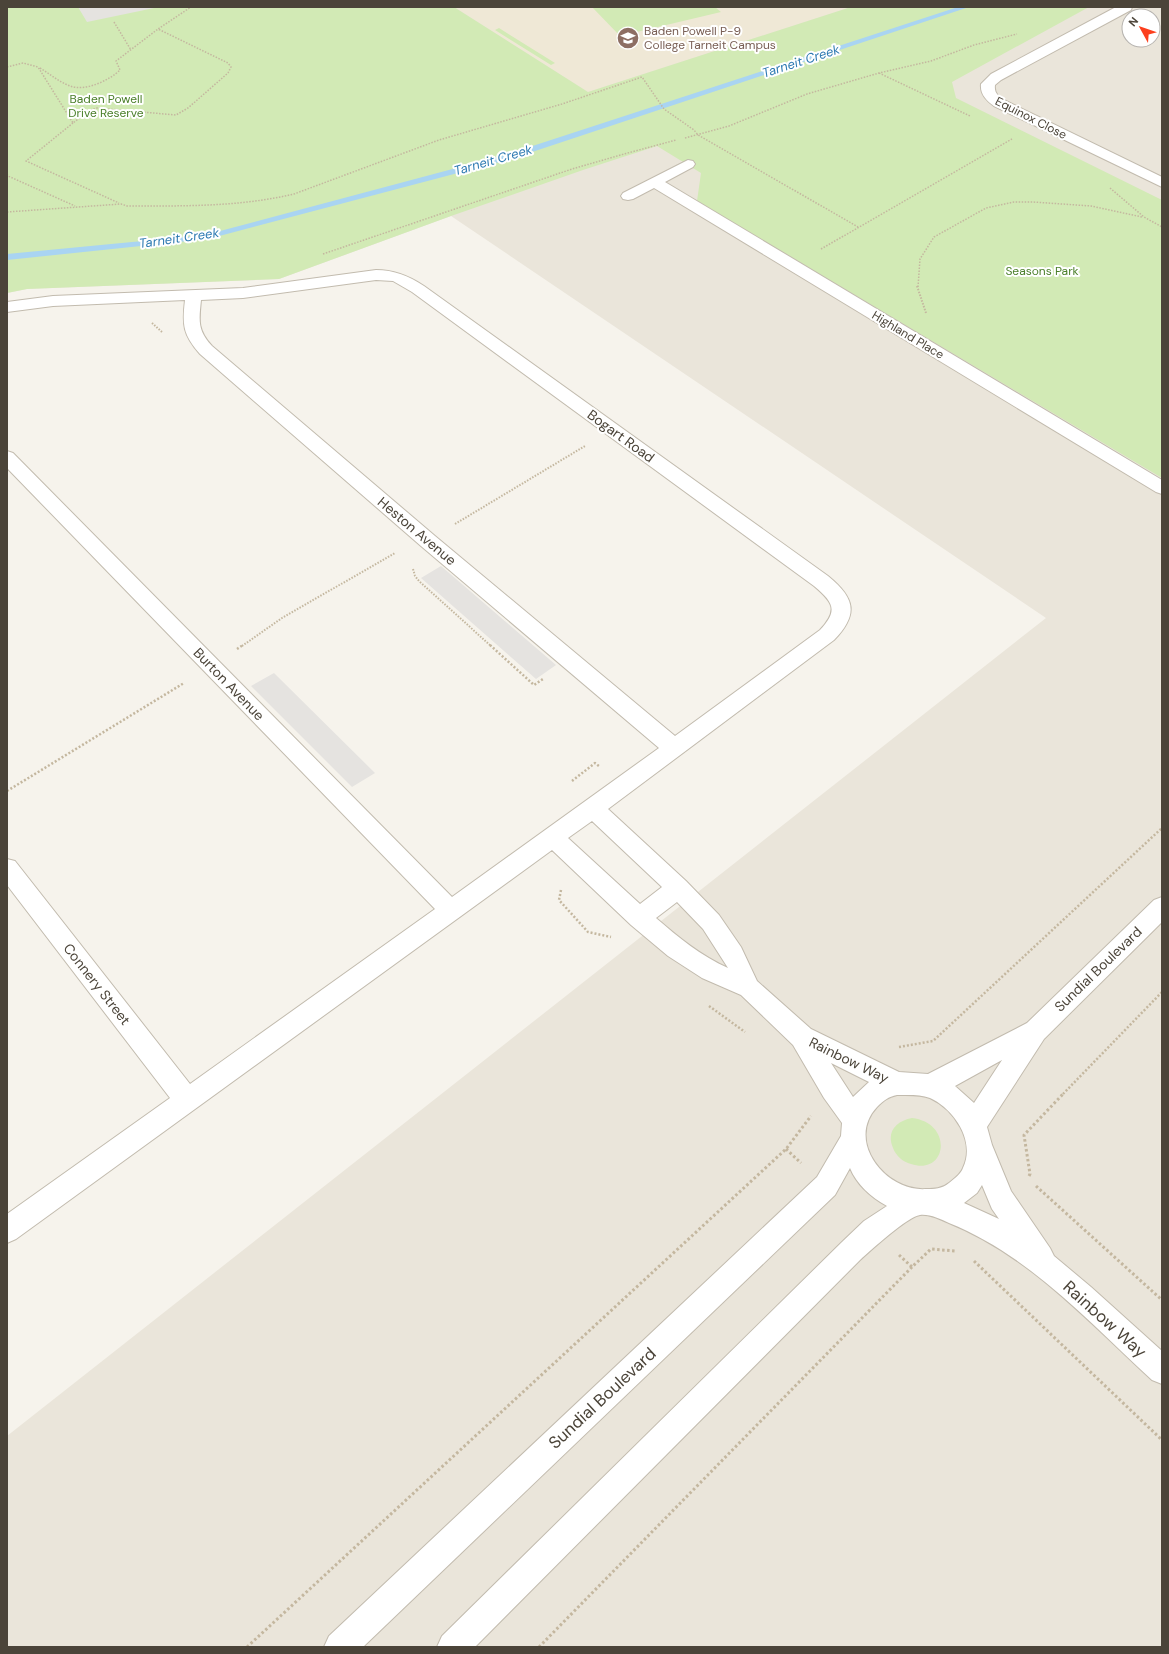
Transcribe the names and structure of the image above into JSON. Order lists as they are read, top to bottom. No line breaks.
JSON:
{"streets":{"street":["Equinox Close","Highland Place","Bogart Road","Heston Avenue","Burton Avenue","Sundial Boulevard","Connery Street","Rainbow Way"]},"crossings":[["Bogart Road","Heston Avenue"],["Sundial Boulevard","Rainbow Way"]],"water":["Tarneit Creek"],"parks":["Baden Powell Drive Reserve","Seasons Park"],"places":{"school or university":["Baden Powell P-9 College Tarneit Campus"]},"north":"top left"}
